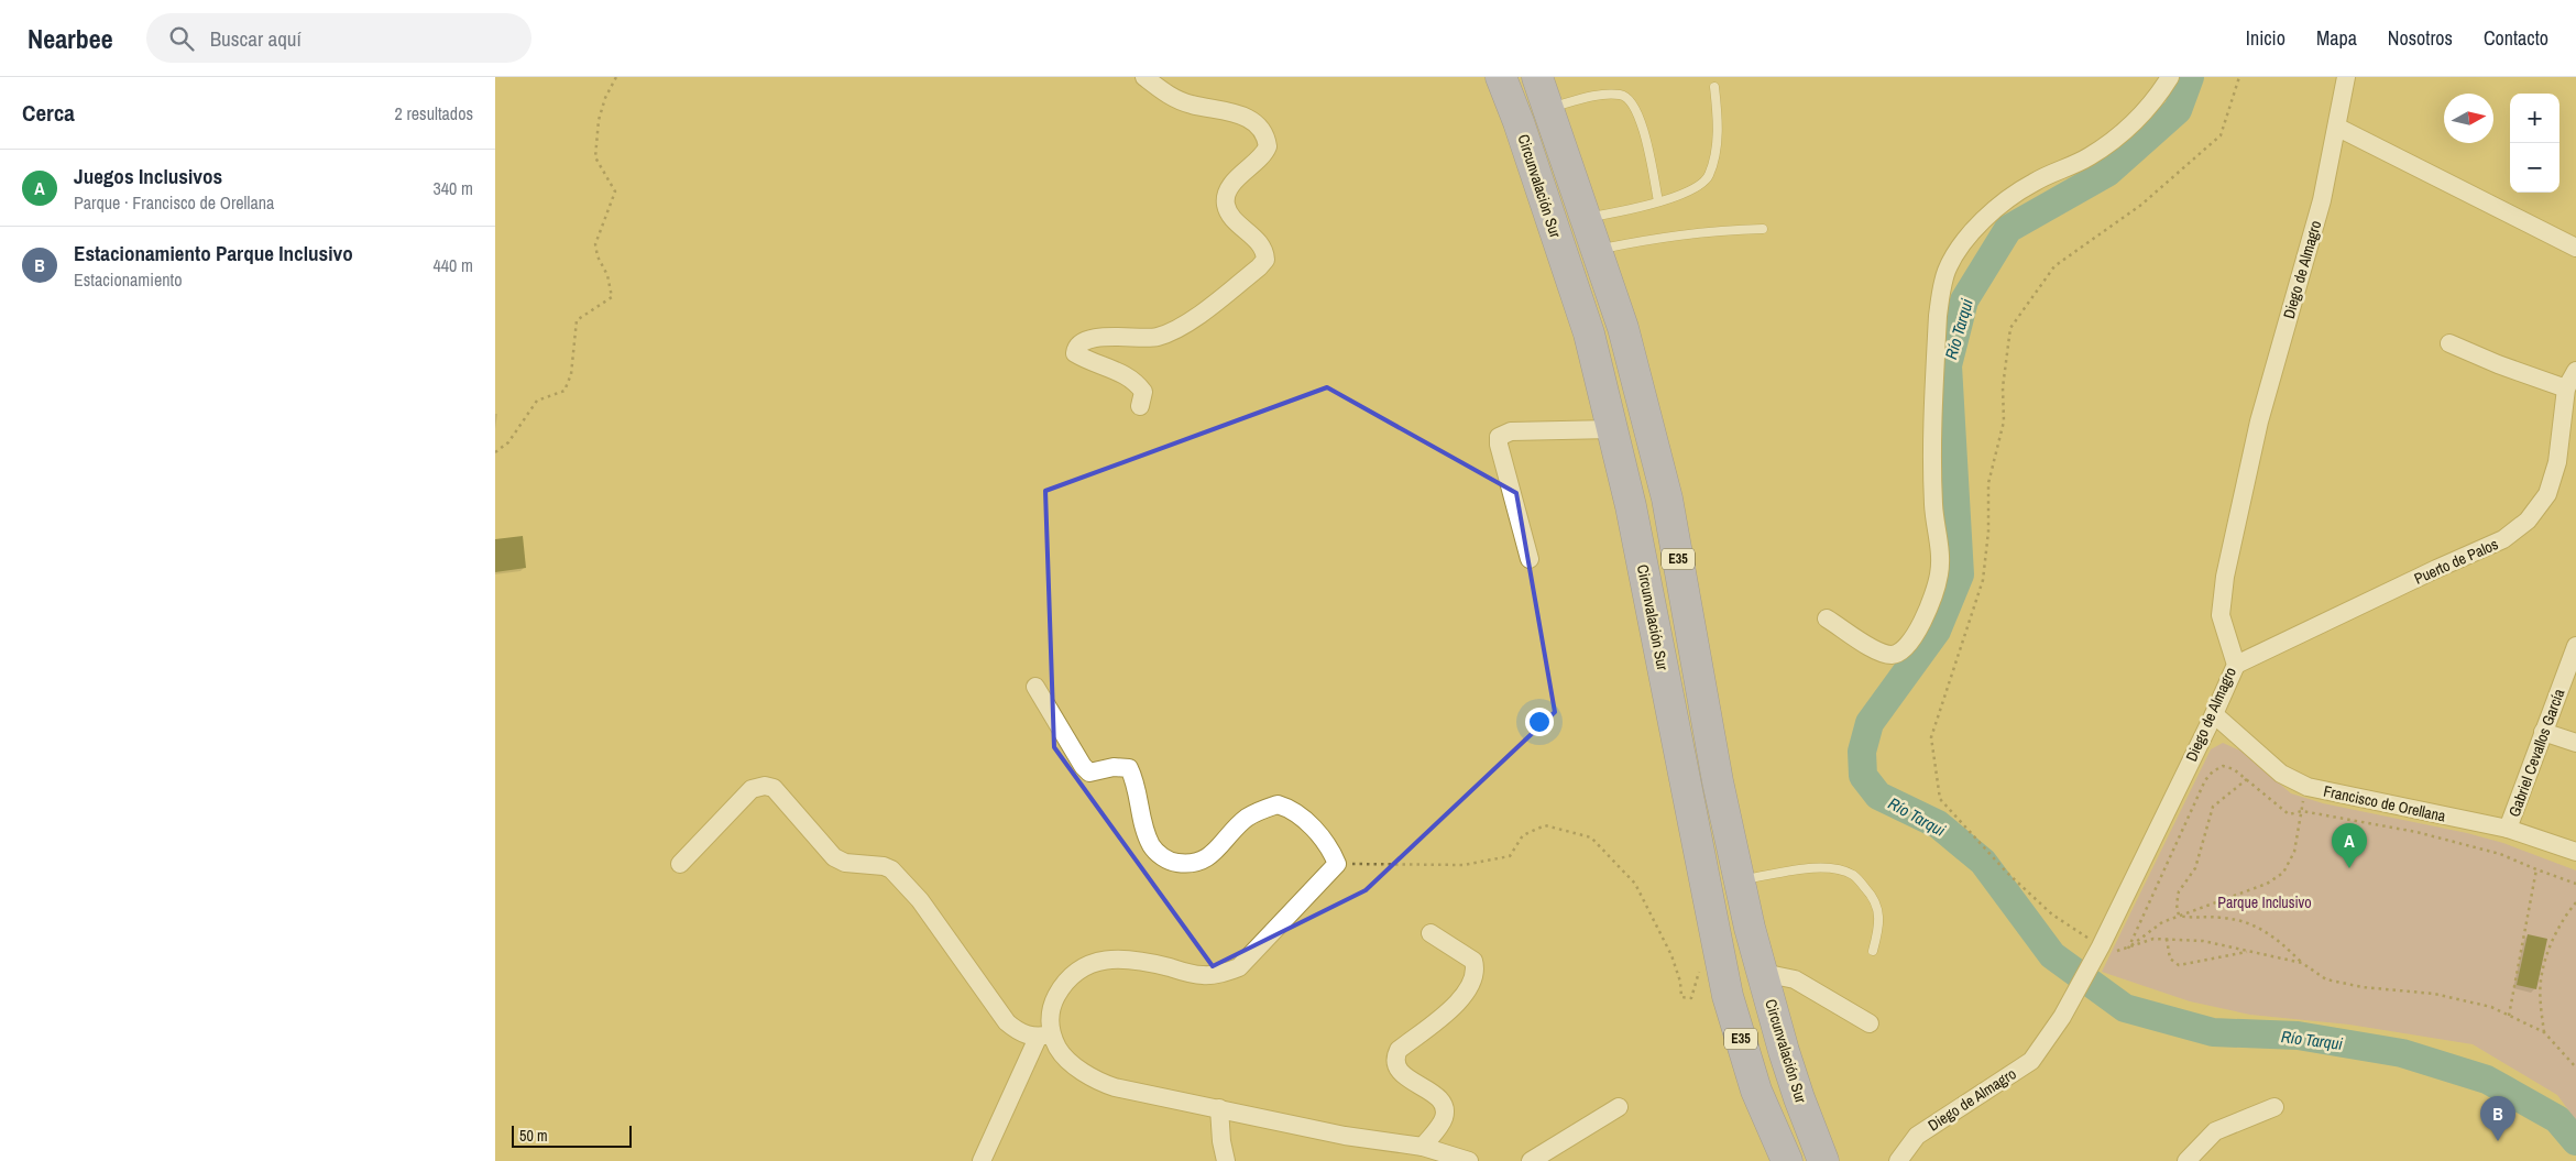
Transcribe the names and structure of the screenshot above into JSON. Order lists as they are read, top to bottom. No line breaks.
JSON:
{"streets":{"highway":["Circunvalación Sur","E35"],"street":["Diego de Almagro","Puerto de Palos","Gabriel Cevallos García","Francisco de Orellana"]},"crossings":[["Diego de Almagro","Puerto de Palos"],["Diego de Almagro","Francisco de Orellana"],["Gabriel Cevallos García","Francisco de Orellana"]],"water":["Río Tarqui"],"parks":["Parque Inclusivo"],"scale_bar":"50 m","north":"right","page":{"header":"Nearbee","search":"Buscar aquí","nav":["Inicio","Mapa","Nosotros","Contacto"],"heading":["Cerca","2 resultados"],"map_buttons":["+","−"],"list":[{"mark":"A","name":"Juegos Inclusivos","note":"Parque · Francisco de Orellana","value":"340 m"},{"mark":"B","name":"Estacionamiento Parque Inclusivo","note":"Estacionamiento","value":"440 m"}],"pins":["A","B"],"scale":"50 m"}}
